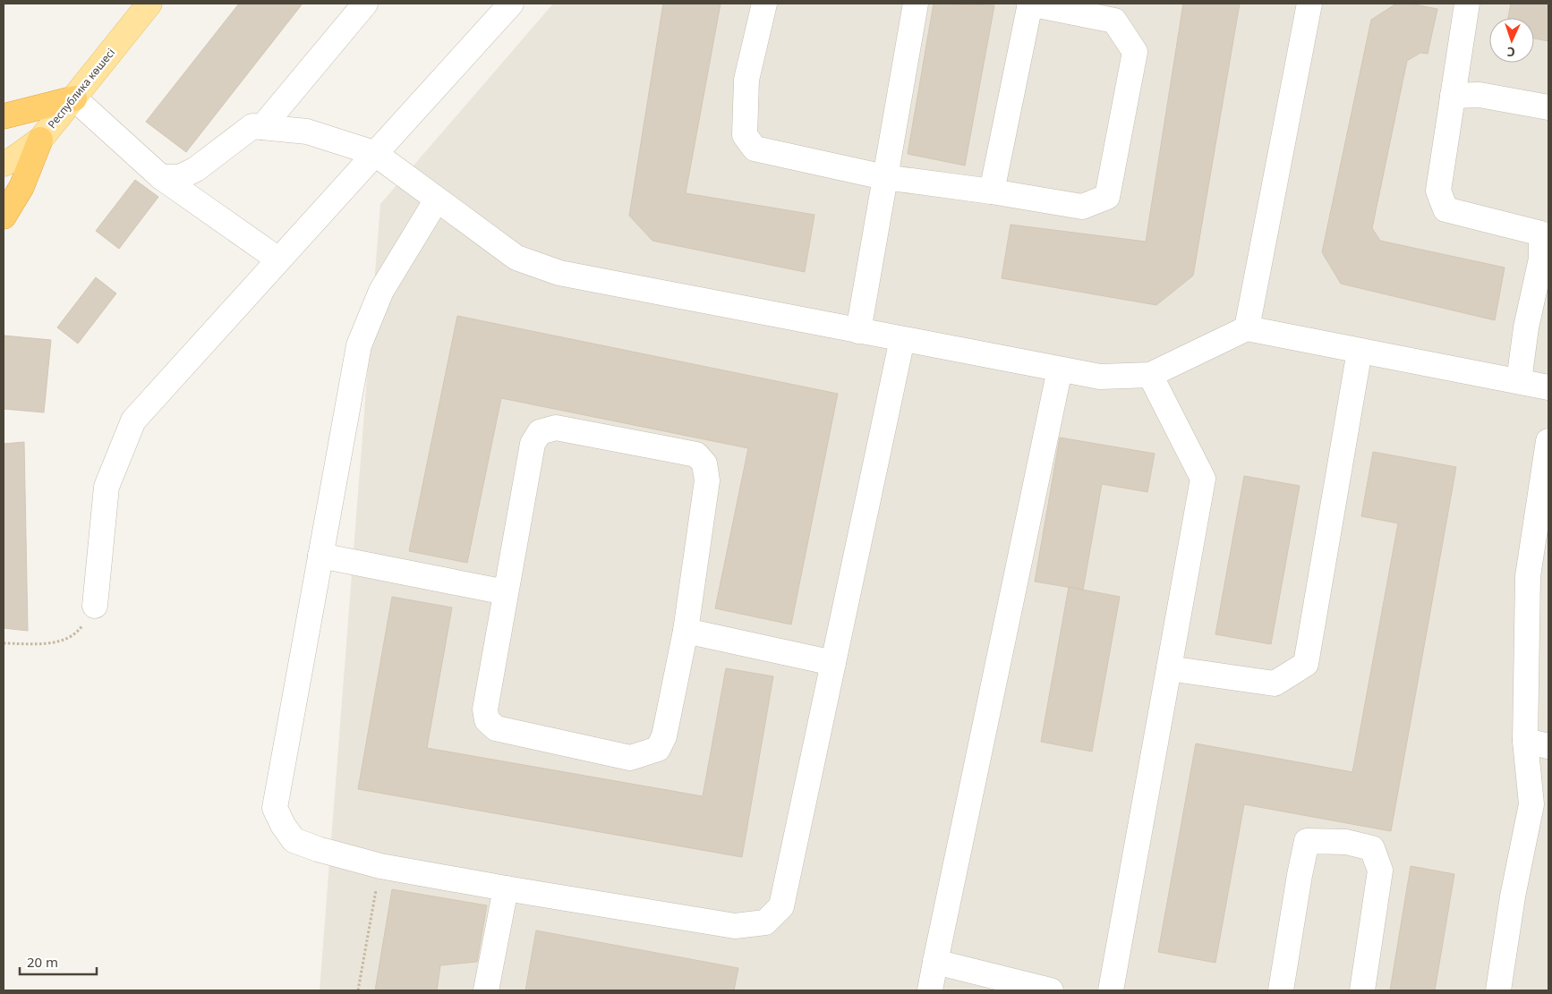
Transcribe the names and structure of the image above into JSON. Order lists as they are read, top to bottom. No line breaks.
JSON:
{"streets":{"main road":["Республика көшесі"]},"scale_bar":"20 m","north":"bottom"}
